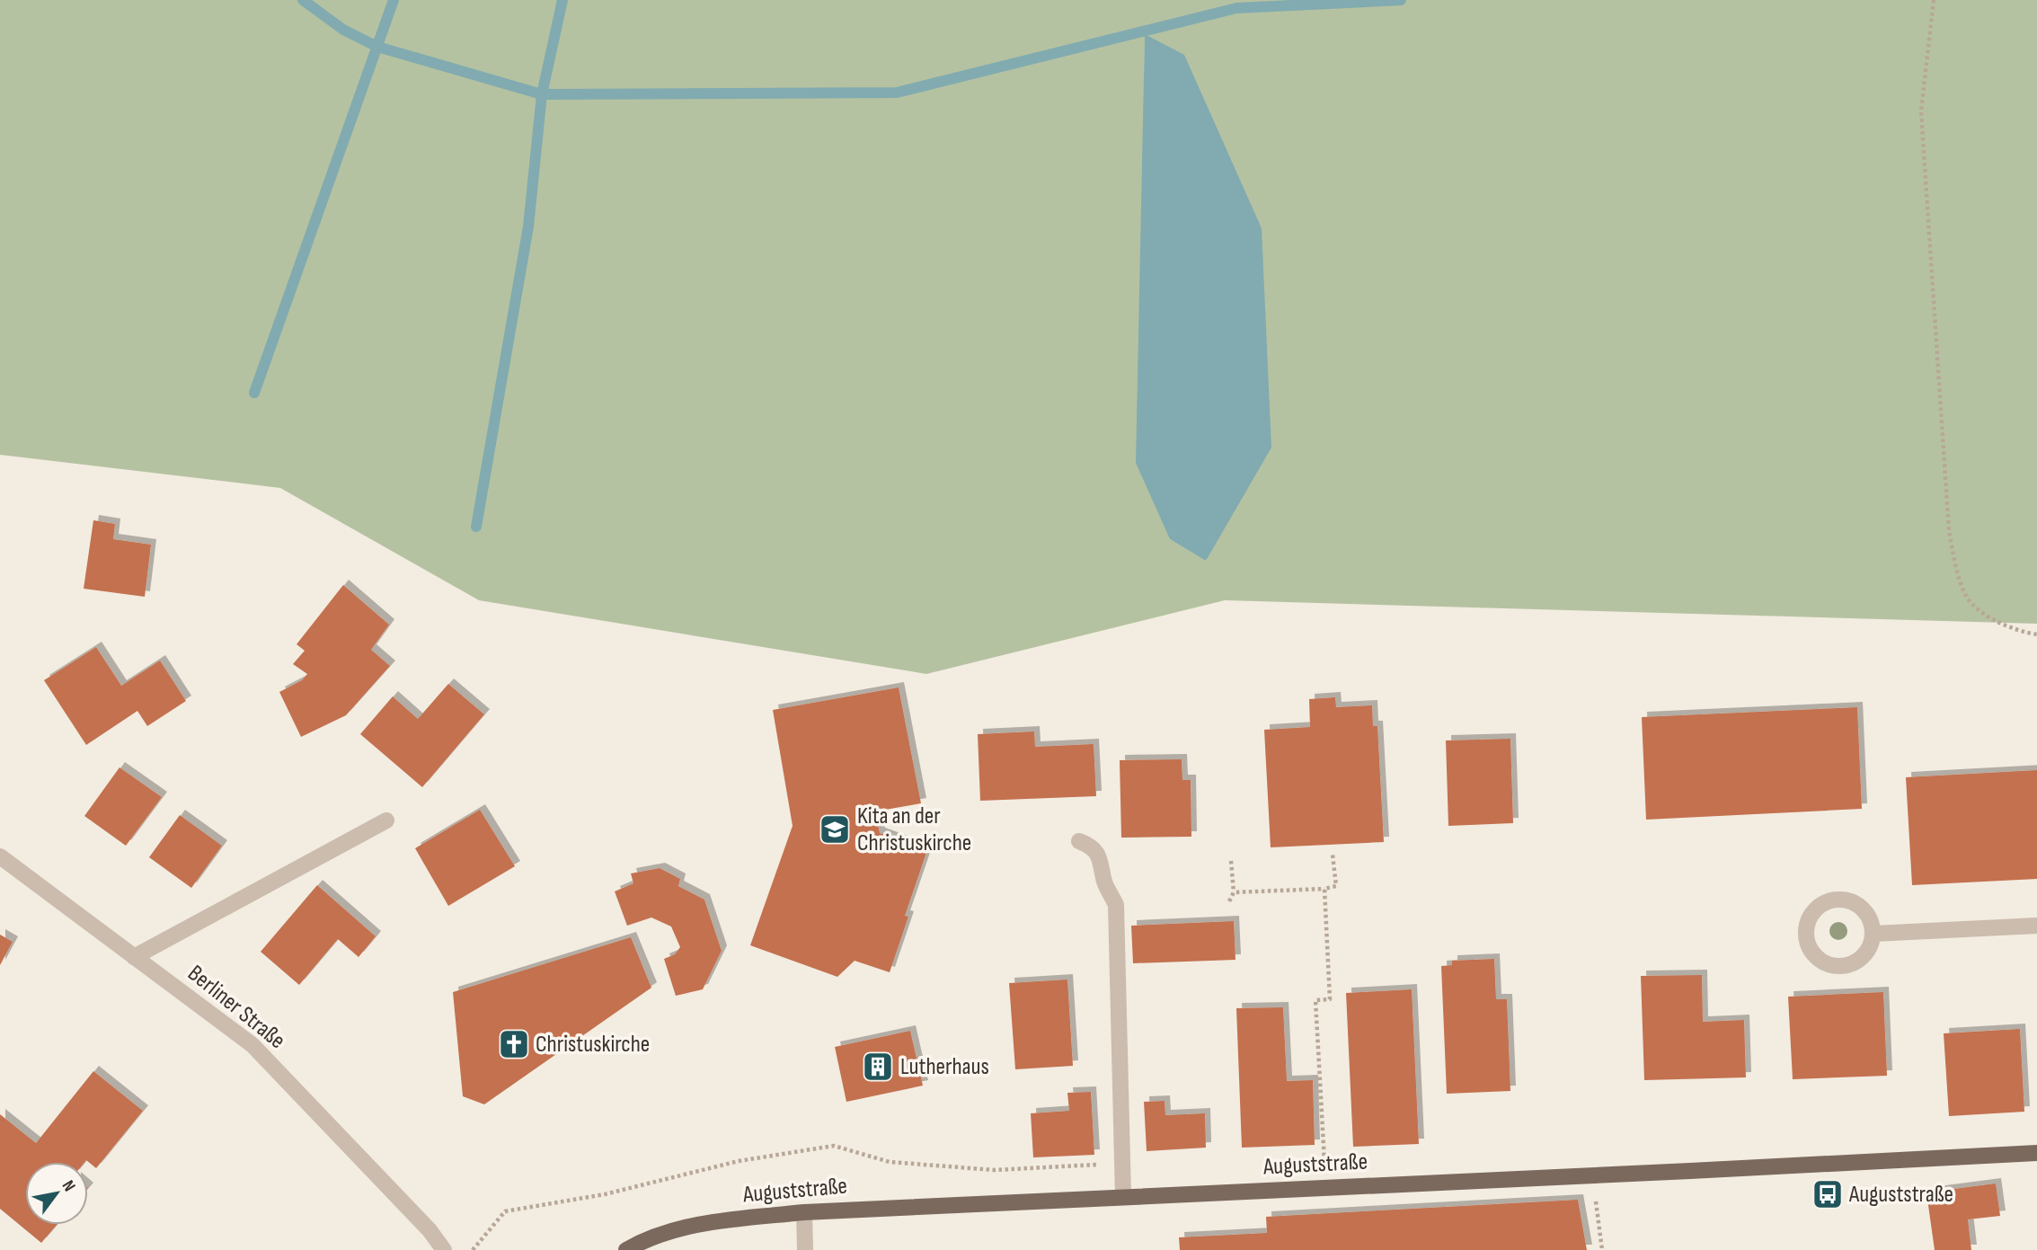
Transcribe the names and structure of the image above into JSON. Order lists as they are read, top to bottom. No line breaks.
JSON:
{"streets":{"main road":["Auguststraße"],"street":["Berliner Straße"]},"places":{"school or university":["Kita an der Christuskirche"],"church":["Christuskirche"],"building":["Lutherhaus"],"bus stop":["Auguststraße"]},"north":"top right"}
